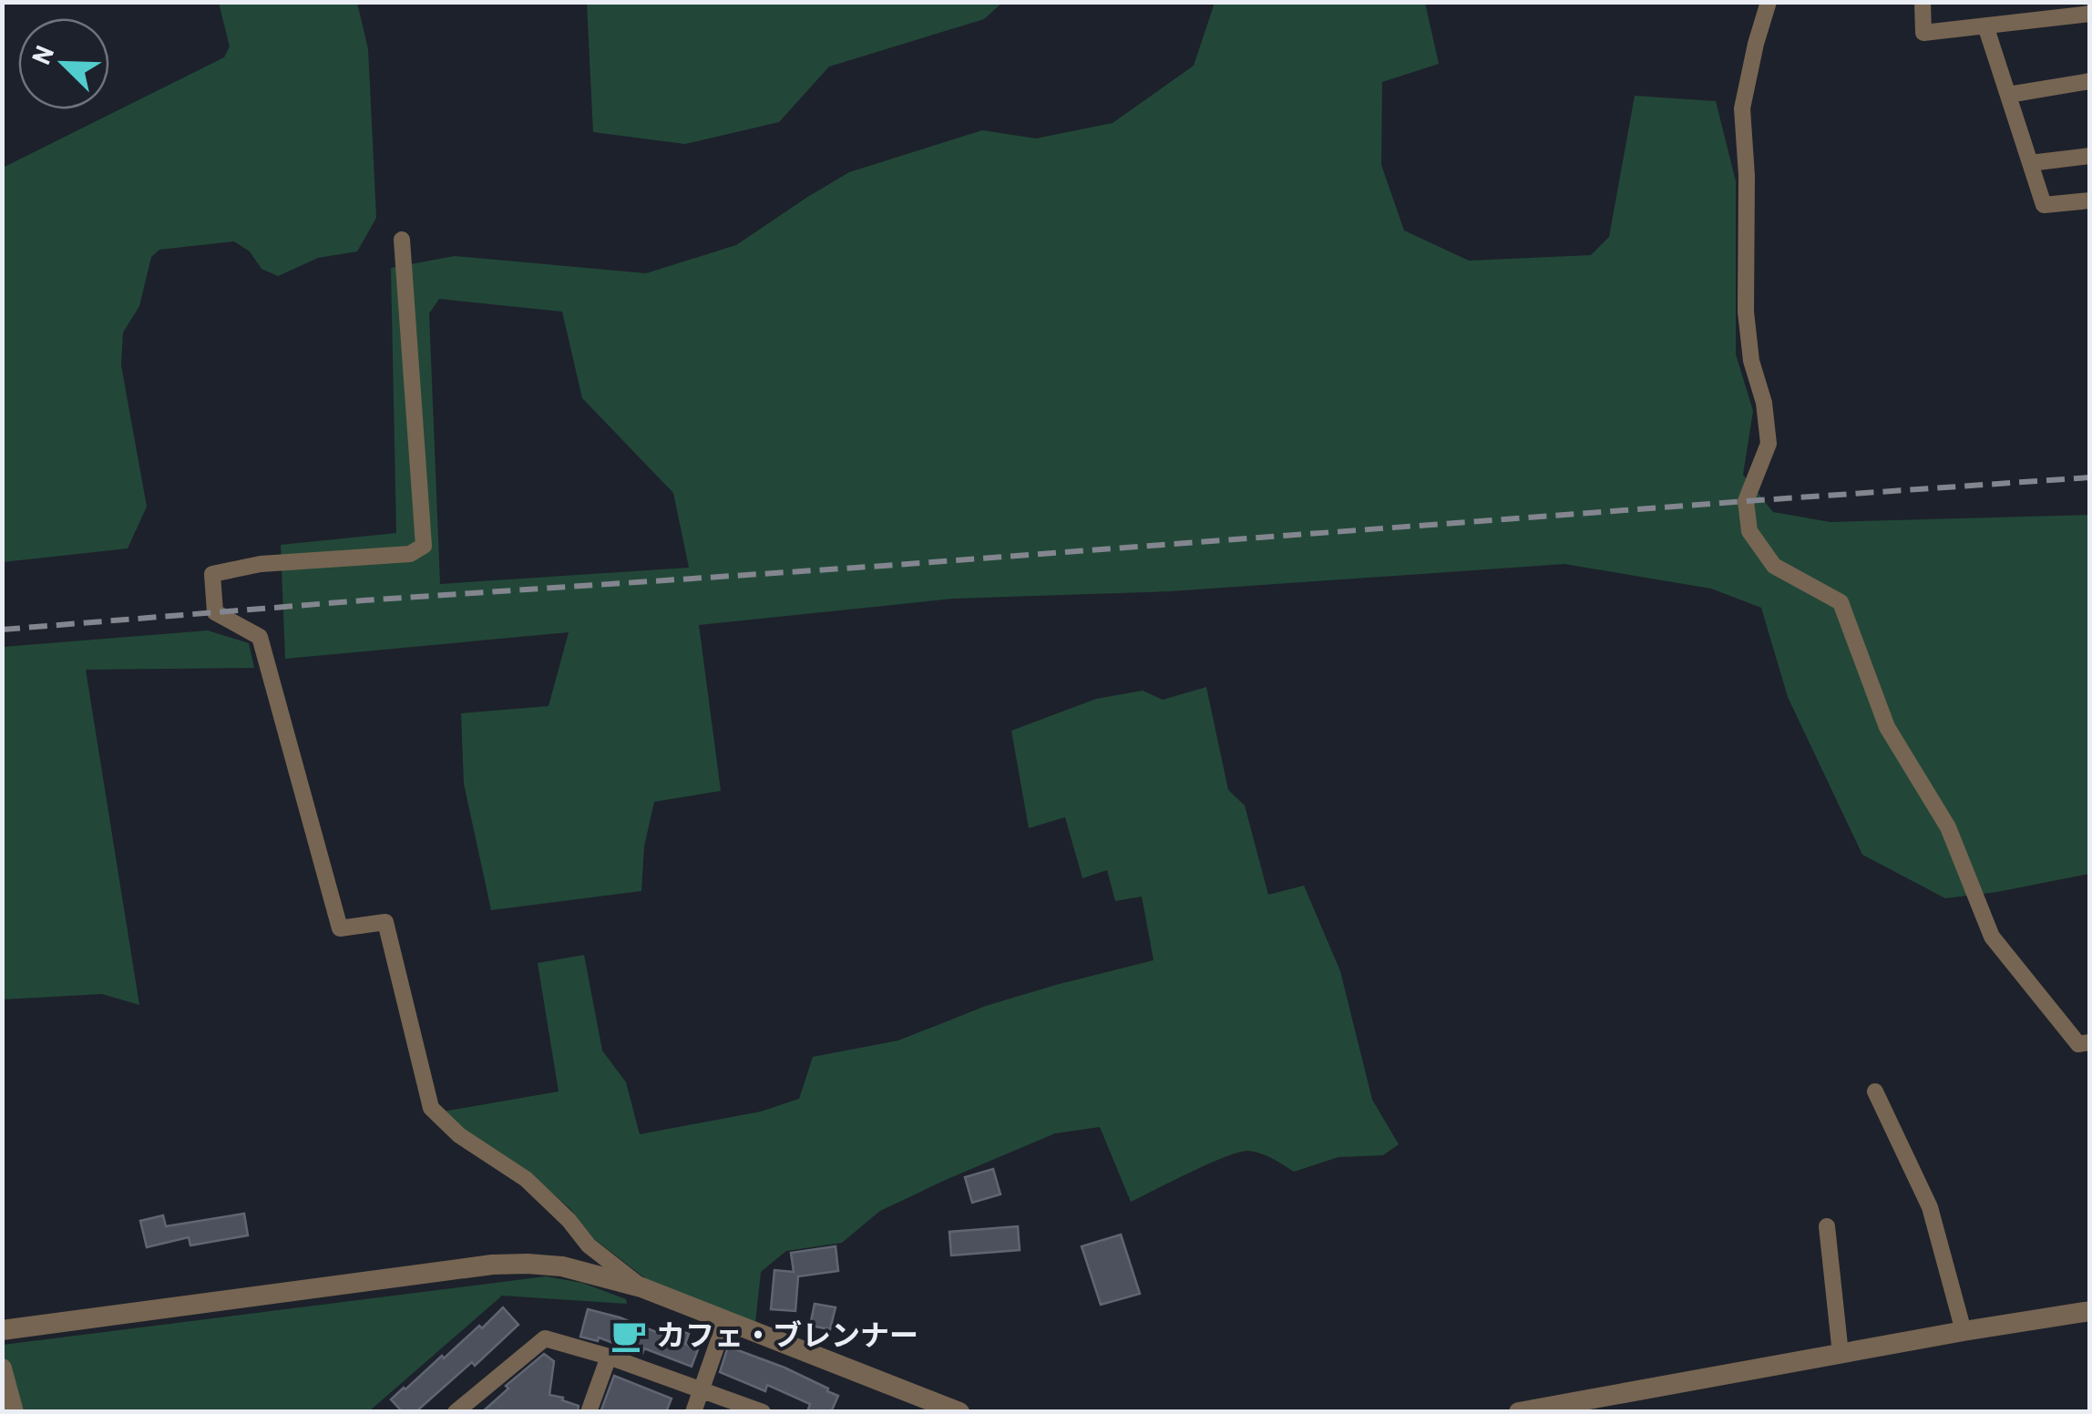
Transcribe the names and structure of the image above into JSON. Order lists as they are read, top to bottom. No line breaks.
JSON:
{"places":{"cafe":["カフェ・ブレンナー"]},"north":"top left"}
